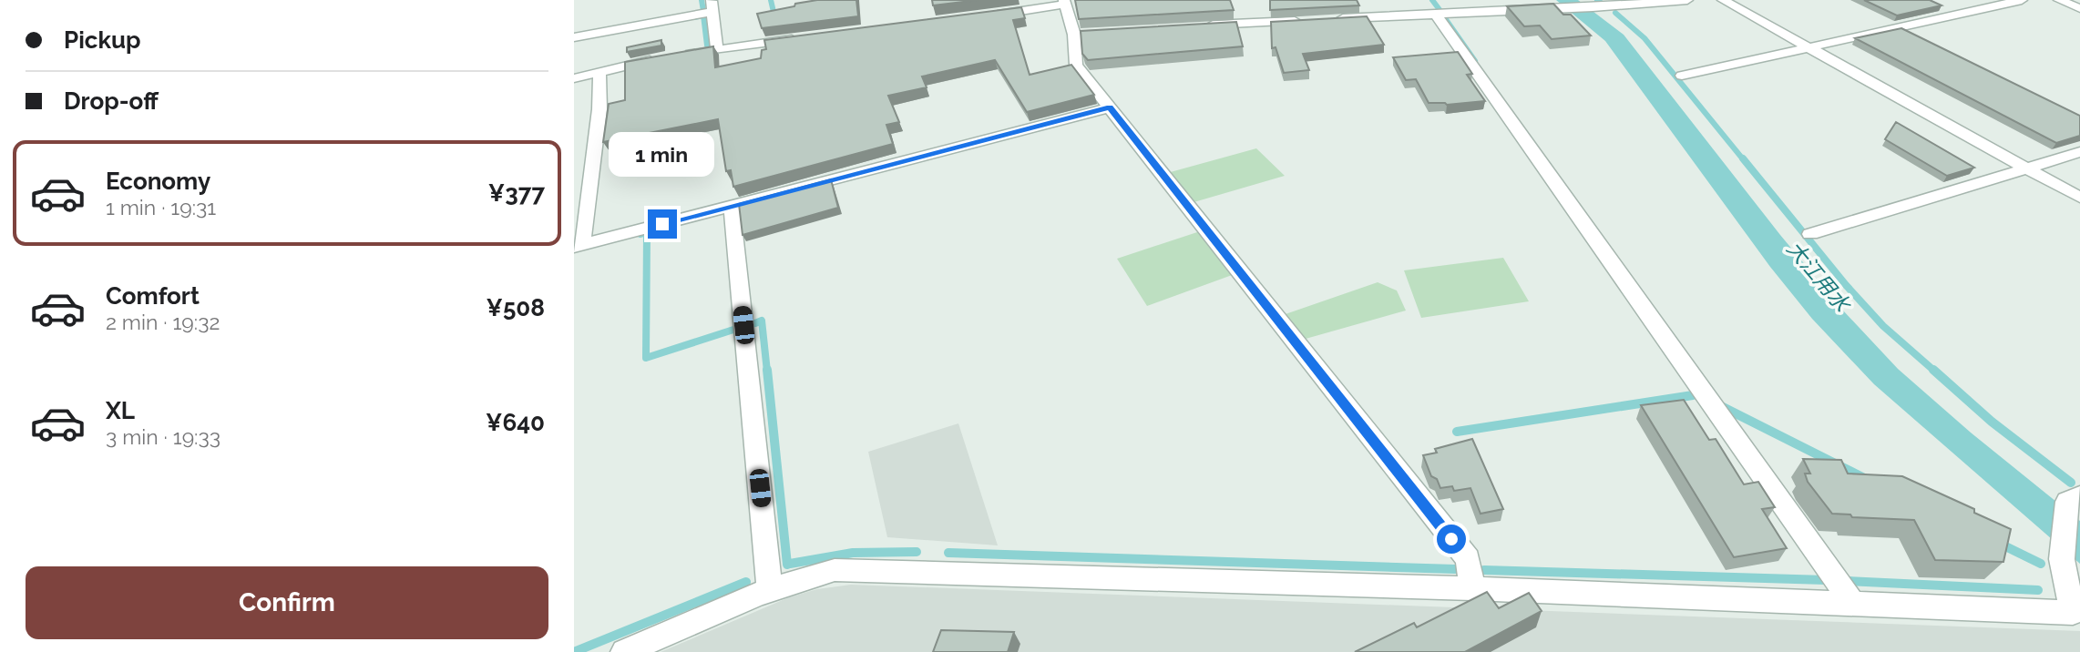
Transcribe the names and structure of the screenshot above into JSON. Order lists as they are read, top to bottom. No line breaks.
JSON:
{"water":["大江用水"],"page":{"banner":["Pickup","Drop-off"],"bubble":"1 min","list":[{"name":"Economy","note":"1 min · 19:31","value":"¥377"},{"name":"Comfort","note":"2 min · 19:32","value":"¥508"},{"name":"XL","note":"3 min · 19:33","value":"¥640"}],"buttons":"Confirm"}}
